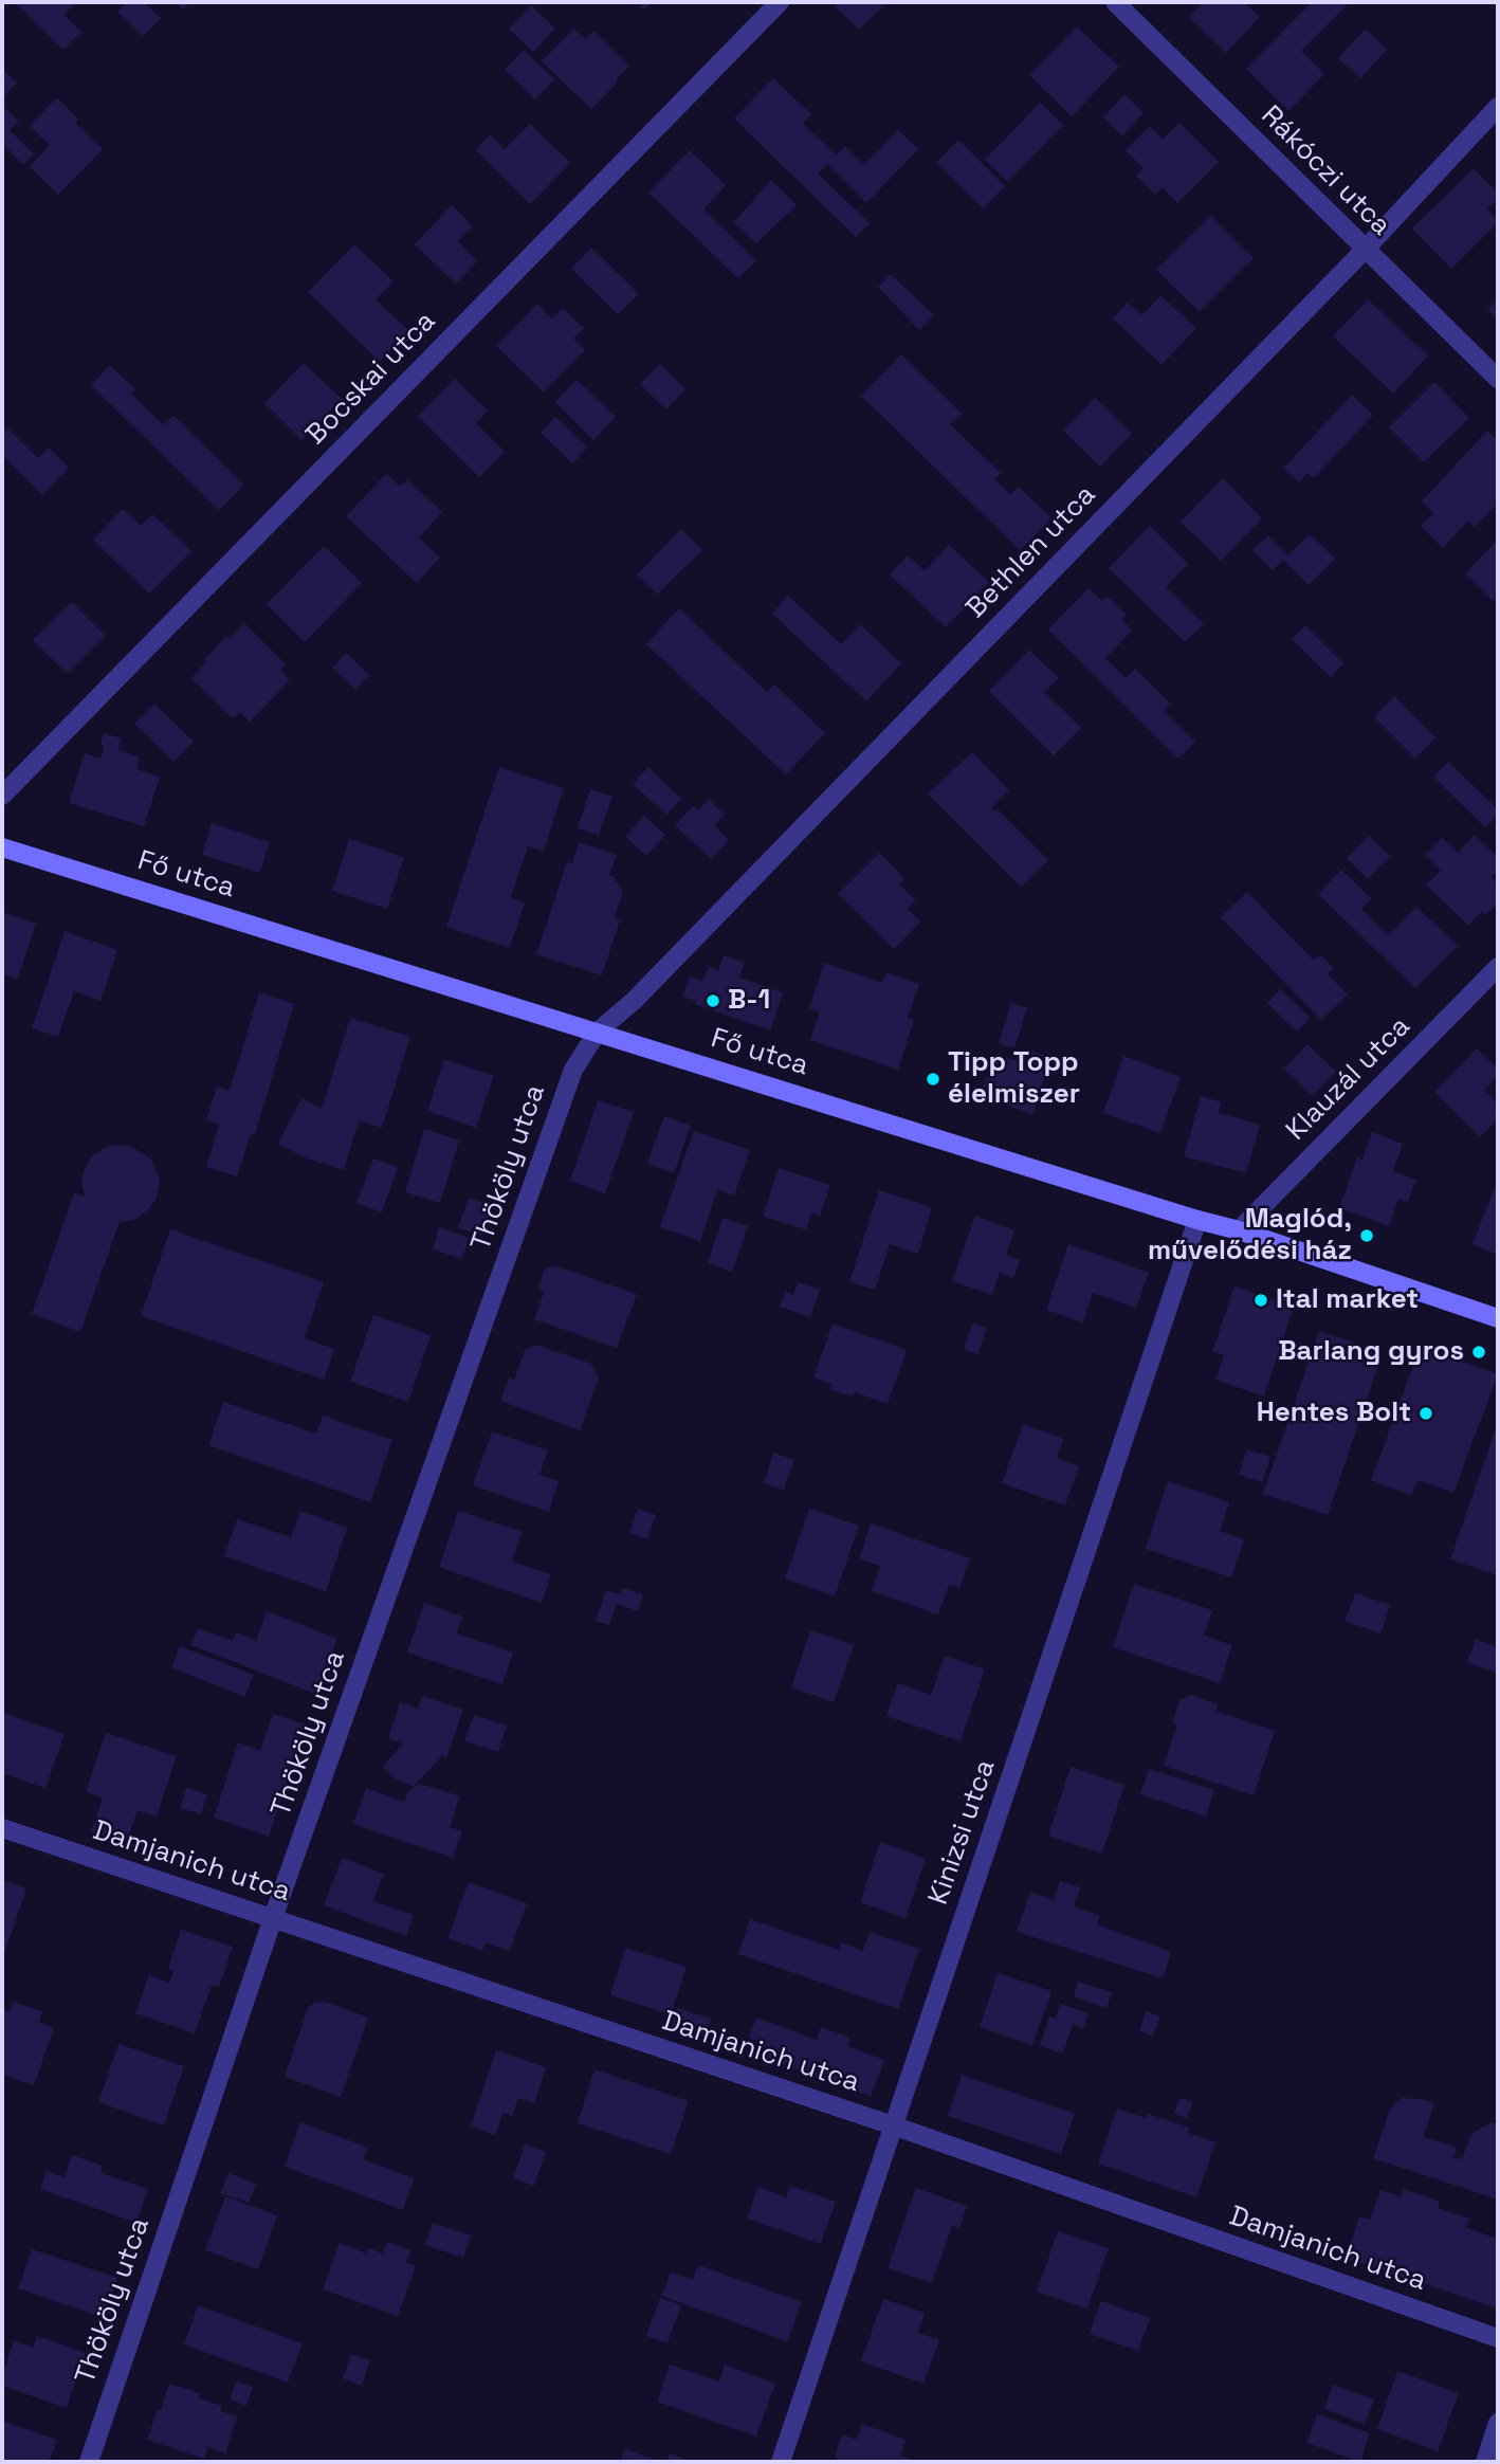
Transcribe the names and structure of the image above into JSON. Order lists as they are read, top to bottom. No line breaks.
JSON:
{"streets":{"main road":["Fő utca"],"street":["Rákóczi utca","Bocskai utca","Bethlen utca","Klauzál utca","Thököly utca","Kinizsi utca","Damjanich utca"]},"crossings":[["Rákóczi utca","Bethlen utca"],["Bethlen utca","Fő utca"],["Bethlen utca","Thököly utca"],["Fő utca","Klauzál utca"],["Fő utca","Thököly utca"],["Fő utca","Kinizsi utca"],["Thököly utca","Damjanich utca"],["Kinizsi utca","Damjanich utca"]],"places":["B-1","Tipp Topp élelmiszer","Maglód, művelődési ház","Ital market","Barlang gyros","Hentes Bolt"]}
